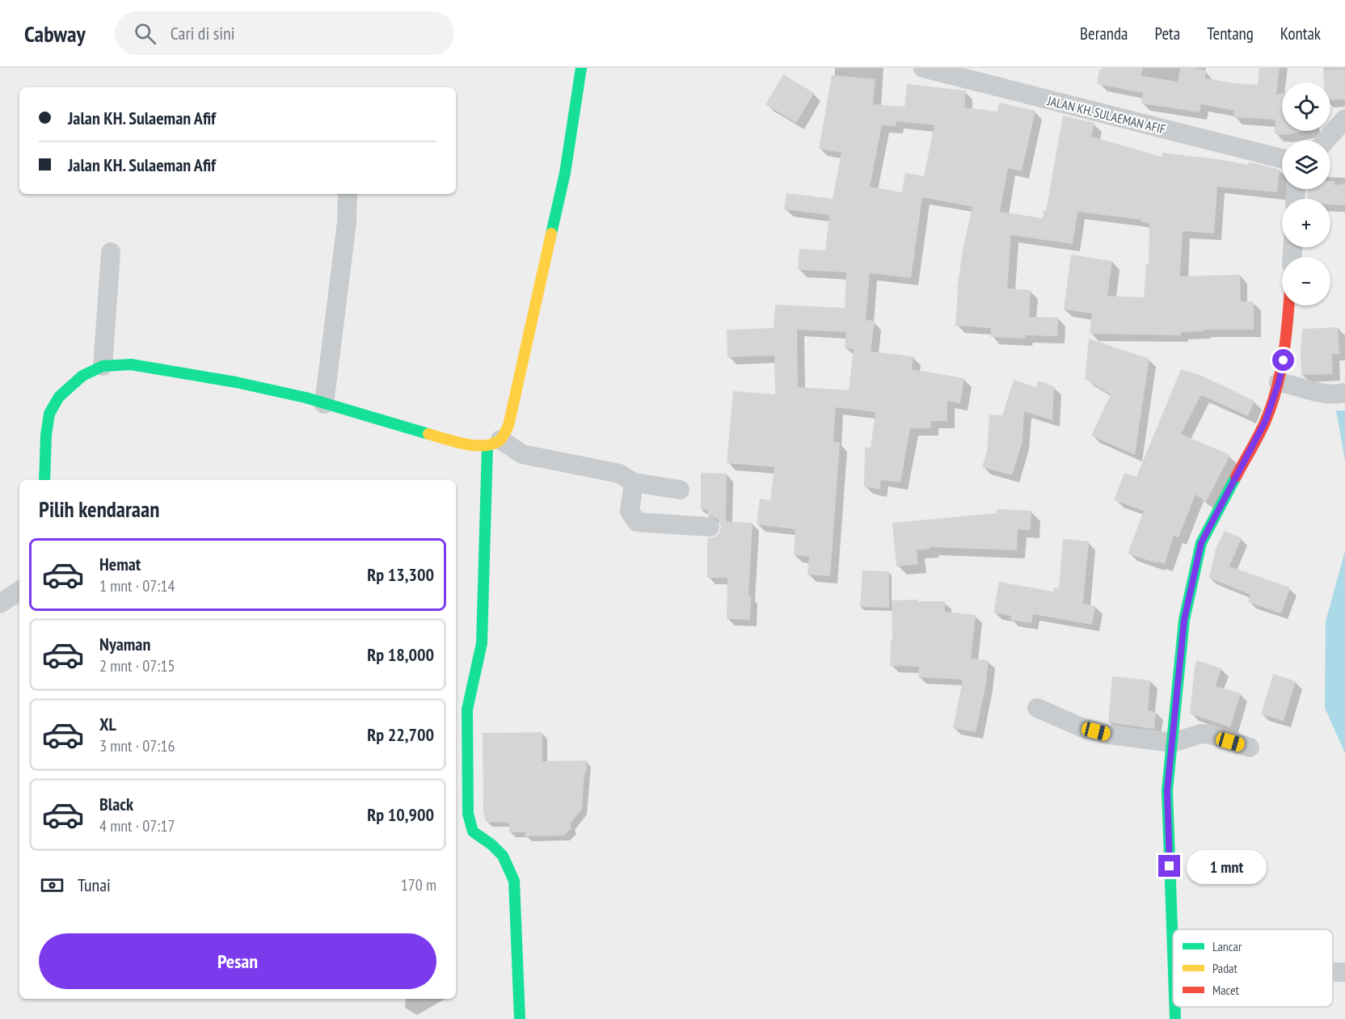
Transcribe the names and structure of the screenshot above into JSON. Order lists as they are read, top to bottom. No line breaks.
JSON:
{"streets":{"street":["JALAN KH. SULAEMAN AFIF"]},"legend":["Lancar","Padat","Macet"],"page":{"header":"Cabway","search":"Cari di sini","nav":["Beranda","Peta","Tentang","Kontak"],"map_buttons":["+","−"],"banner":["Jalan KH. Sulaeman Afif","Jalan KH. Sulaeman Afif"],"heading":"Pilih kendaraan","list":[{"name":"Hemat","note":"1 mnt · 07:14","value":"Rp 13,300"},{"name":"Nyaman","note":"2 mnt · 07:15","value":"Rp 18,000"},{"name":"XL","note":"3 mnt · 07:16","value":"Rp 22,700"},{"name":"Black","note":"4 mnt · 07:17","value":"Rp 10,900"}],"bubble":"1 mnt","pay":["Tunai","170 m"],"buttons":"Pesan"}}
